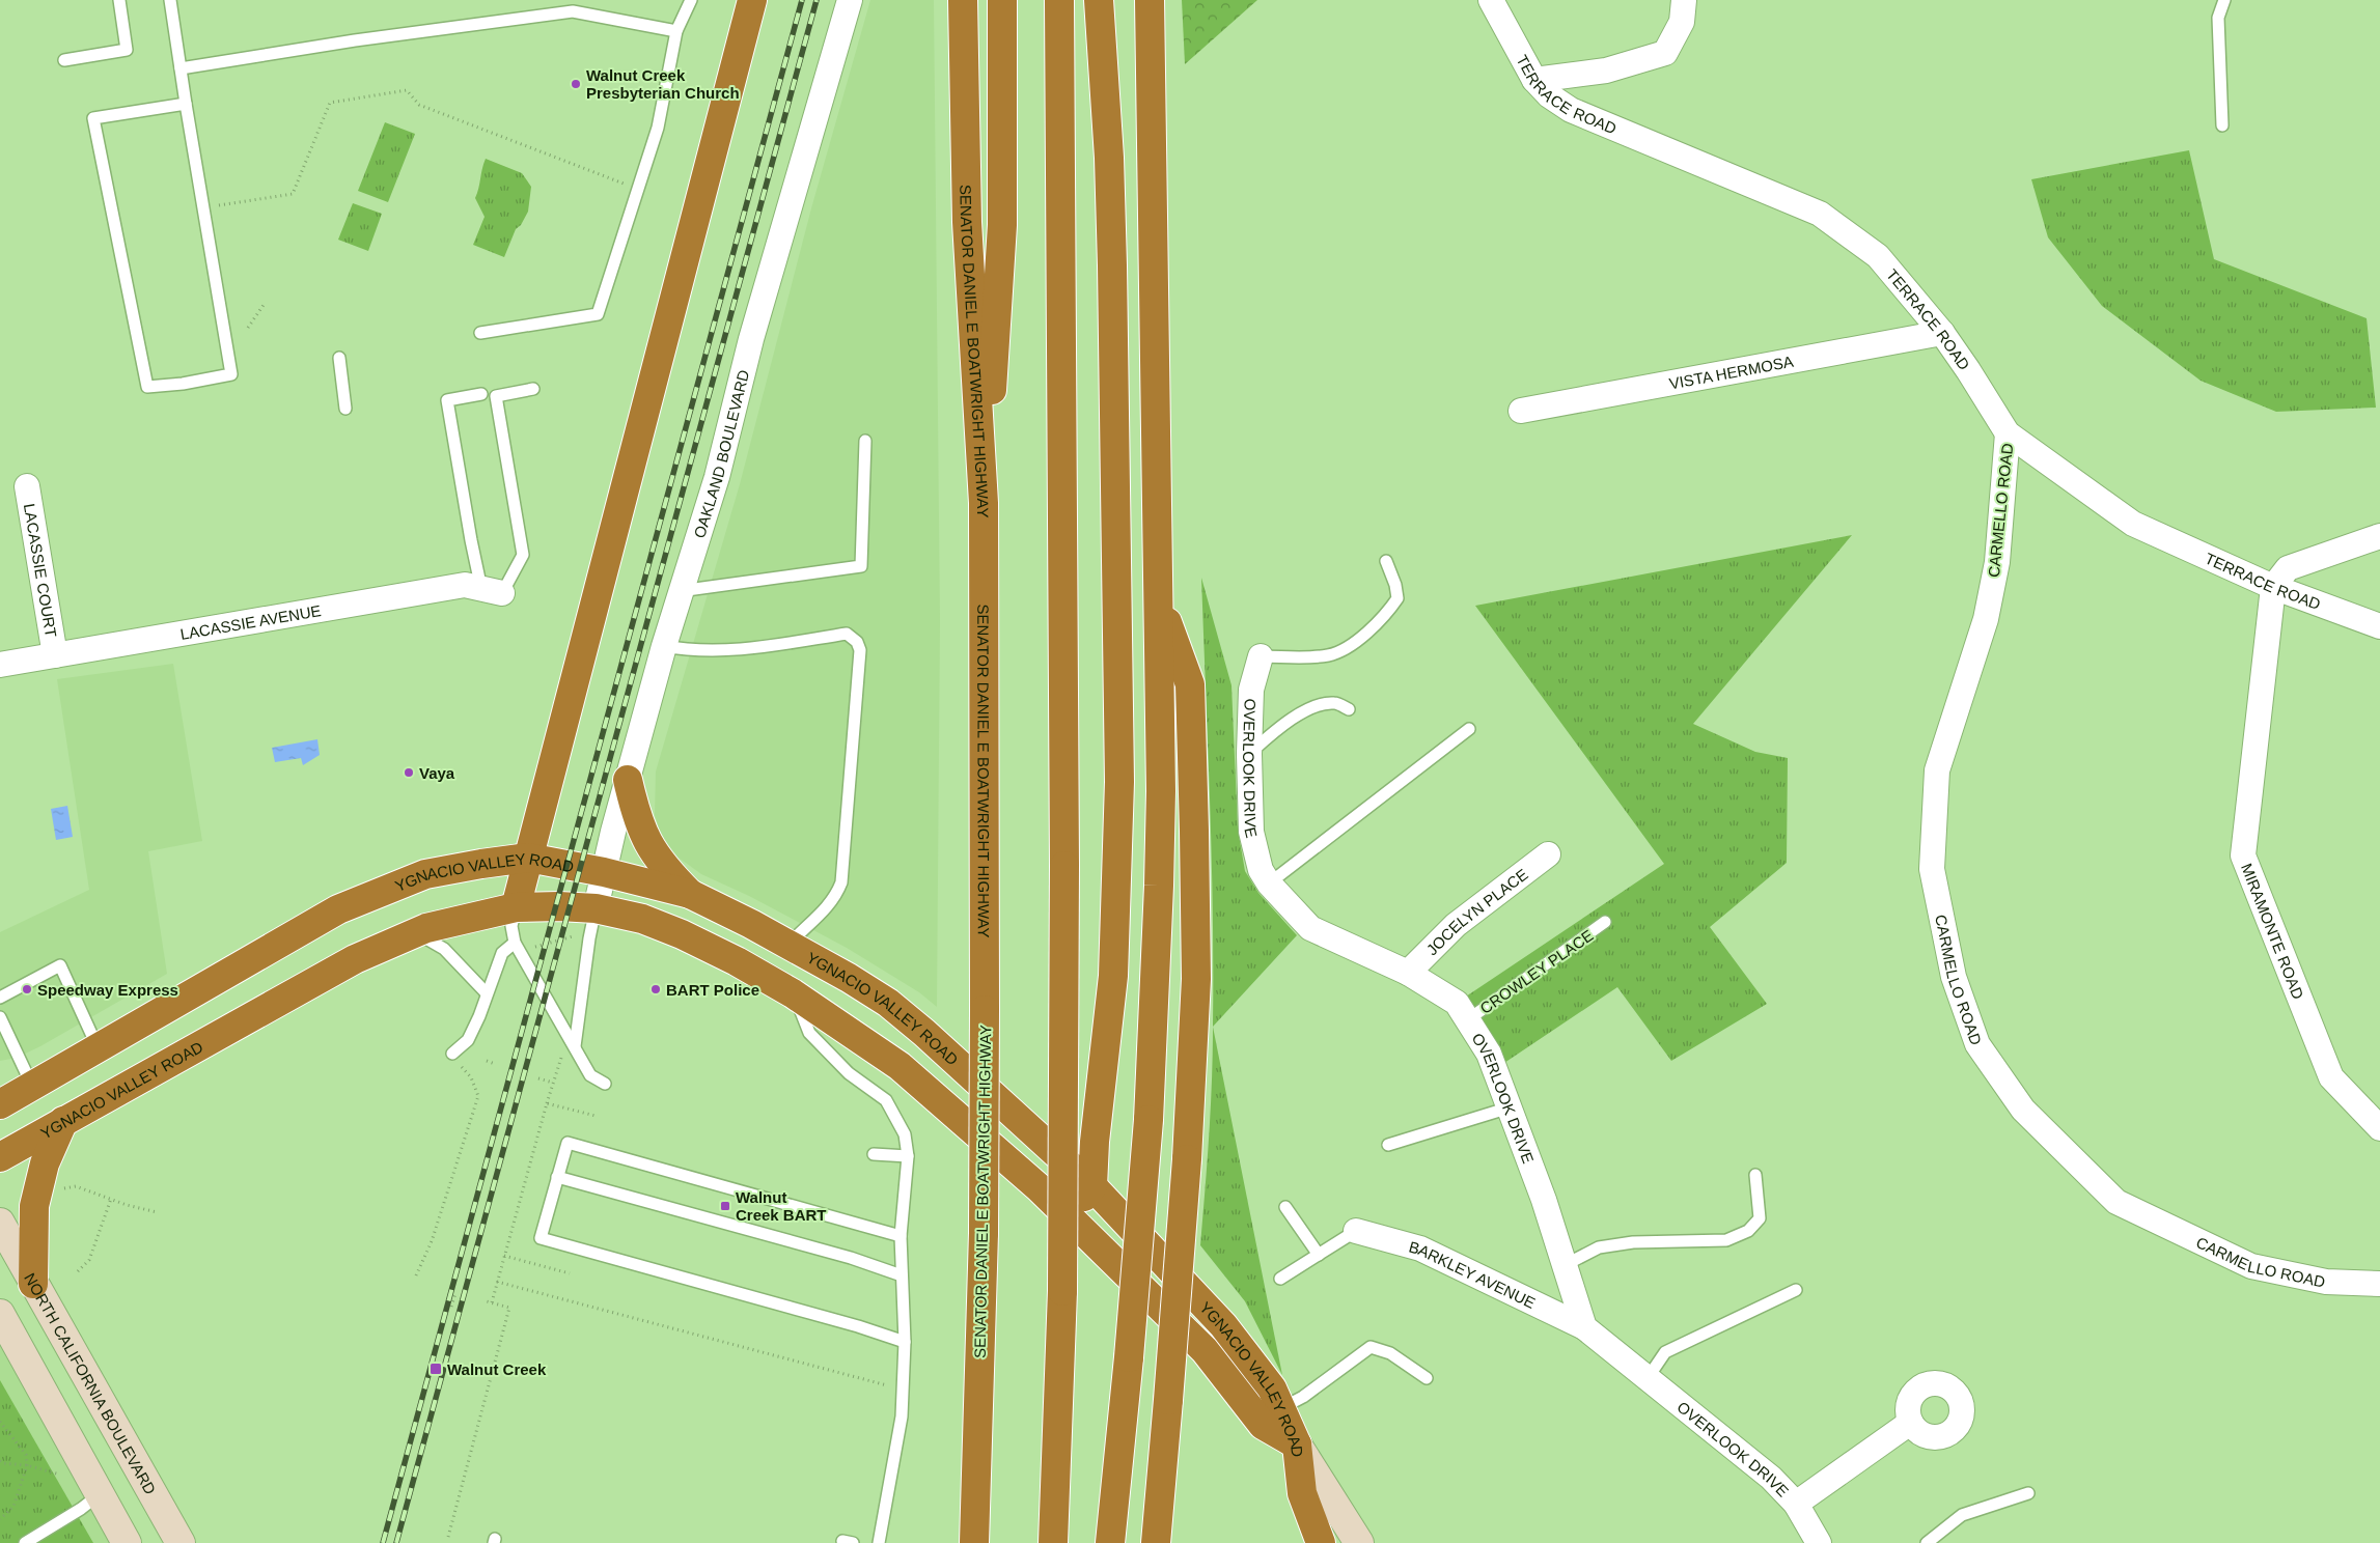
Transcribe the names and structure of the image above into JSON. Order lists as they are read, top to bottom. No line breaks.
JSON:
{"streets":{"highway":["SENATOR DANIEL E BOATWRIGHT HIGHWAY","YGNACIO VALLEY ROAD"],"main road":["NORTH CALIFORNIA BOULEVARD"],"street":["TERRACE ROAD","VISTA HERMOSA","OAKLAND BOULEVARD","CARMELLO ROAD","LACASSIE COURT","LACASSIE AVENUE","OVERLOOK DRIVE","JOCELYN PLACE","MIRAMONTE ROAD","BARKLEY AVENUE"],"lane":["CROWLEY PLACE"]},"crossings":[["TERRACE ROAD","VISTA HERMOSA"],["TERRACE ROAD","CARMELLO ROAD"],["TERRACE ROAD","MIRAMONTE ROAD"],["OAKLAND BOULEVARD","YGNACIO VALLEY ROAD"],["LACASSIE COURT","LACASSIE AVENUE"],["OVERLOOK DRIVE","JOCELYN PLACE"],["OVERLOOK DRIVE","CROWLEY PLACE"],["OVERLOOK DRIVE","BARKLEY AVENUE"]],"places":{"other":["Walnut Creek Presbyterian Church","Vaya","Speedway Express","BART Police"],"transit":["Walnut Creek BART","Walnut Creek"]}}
